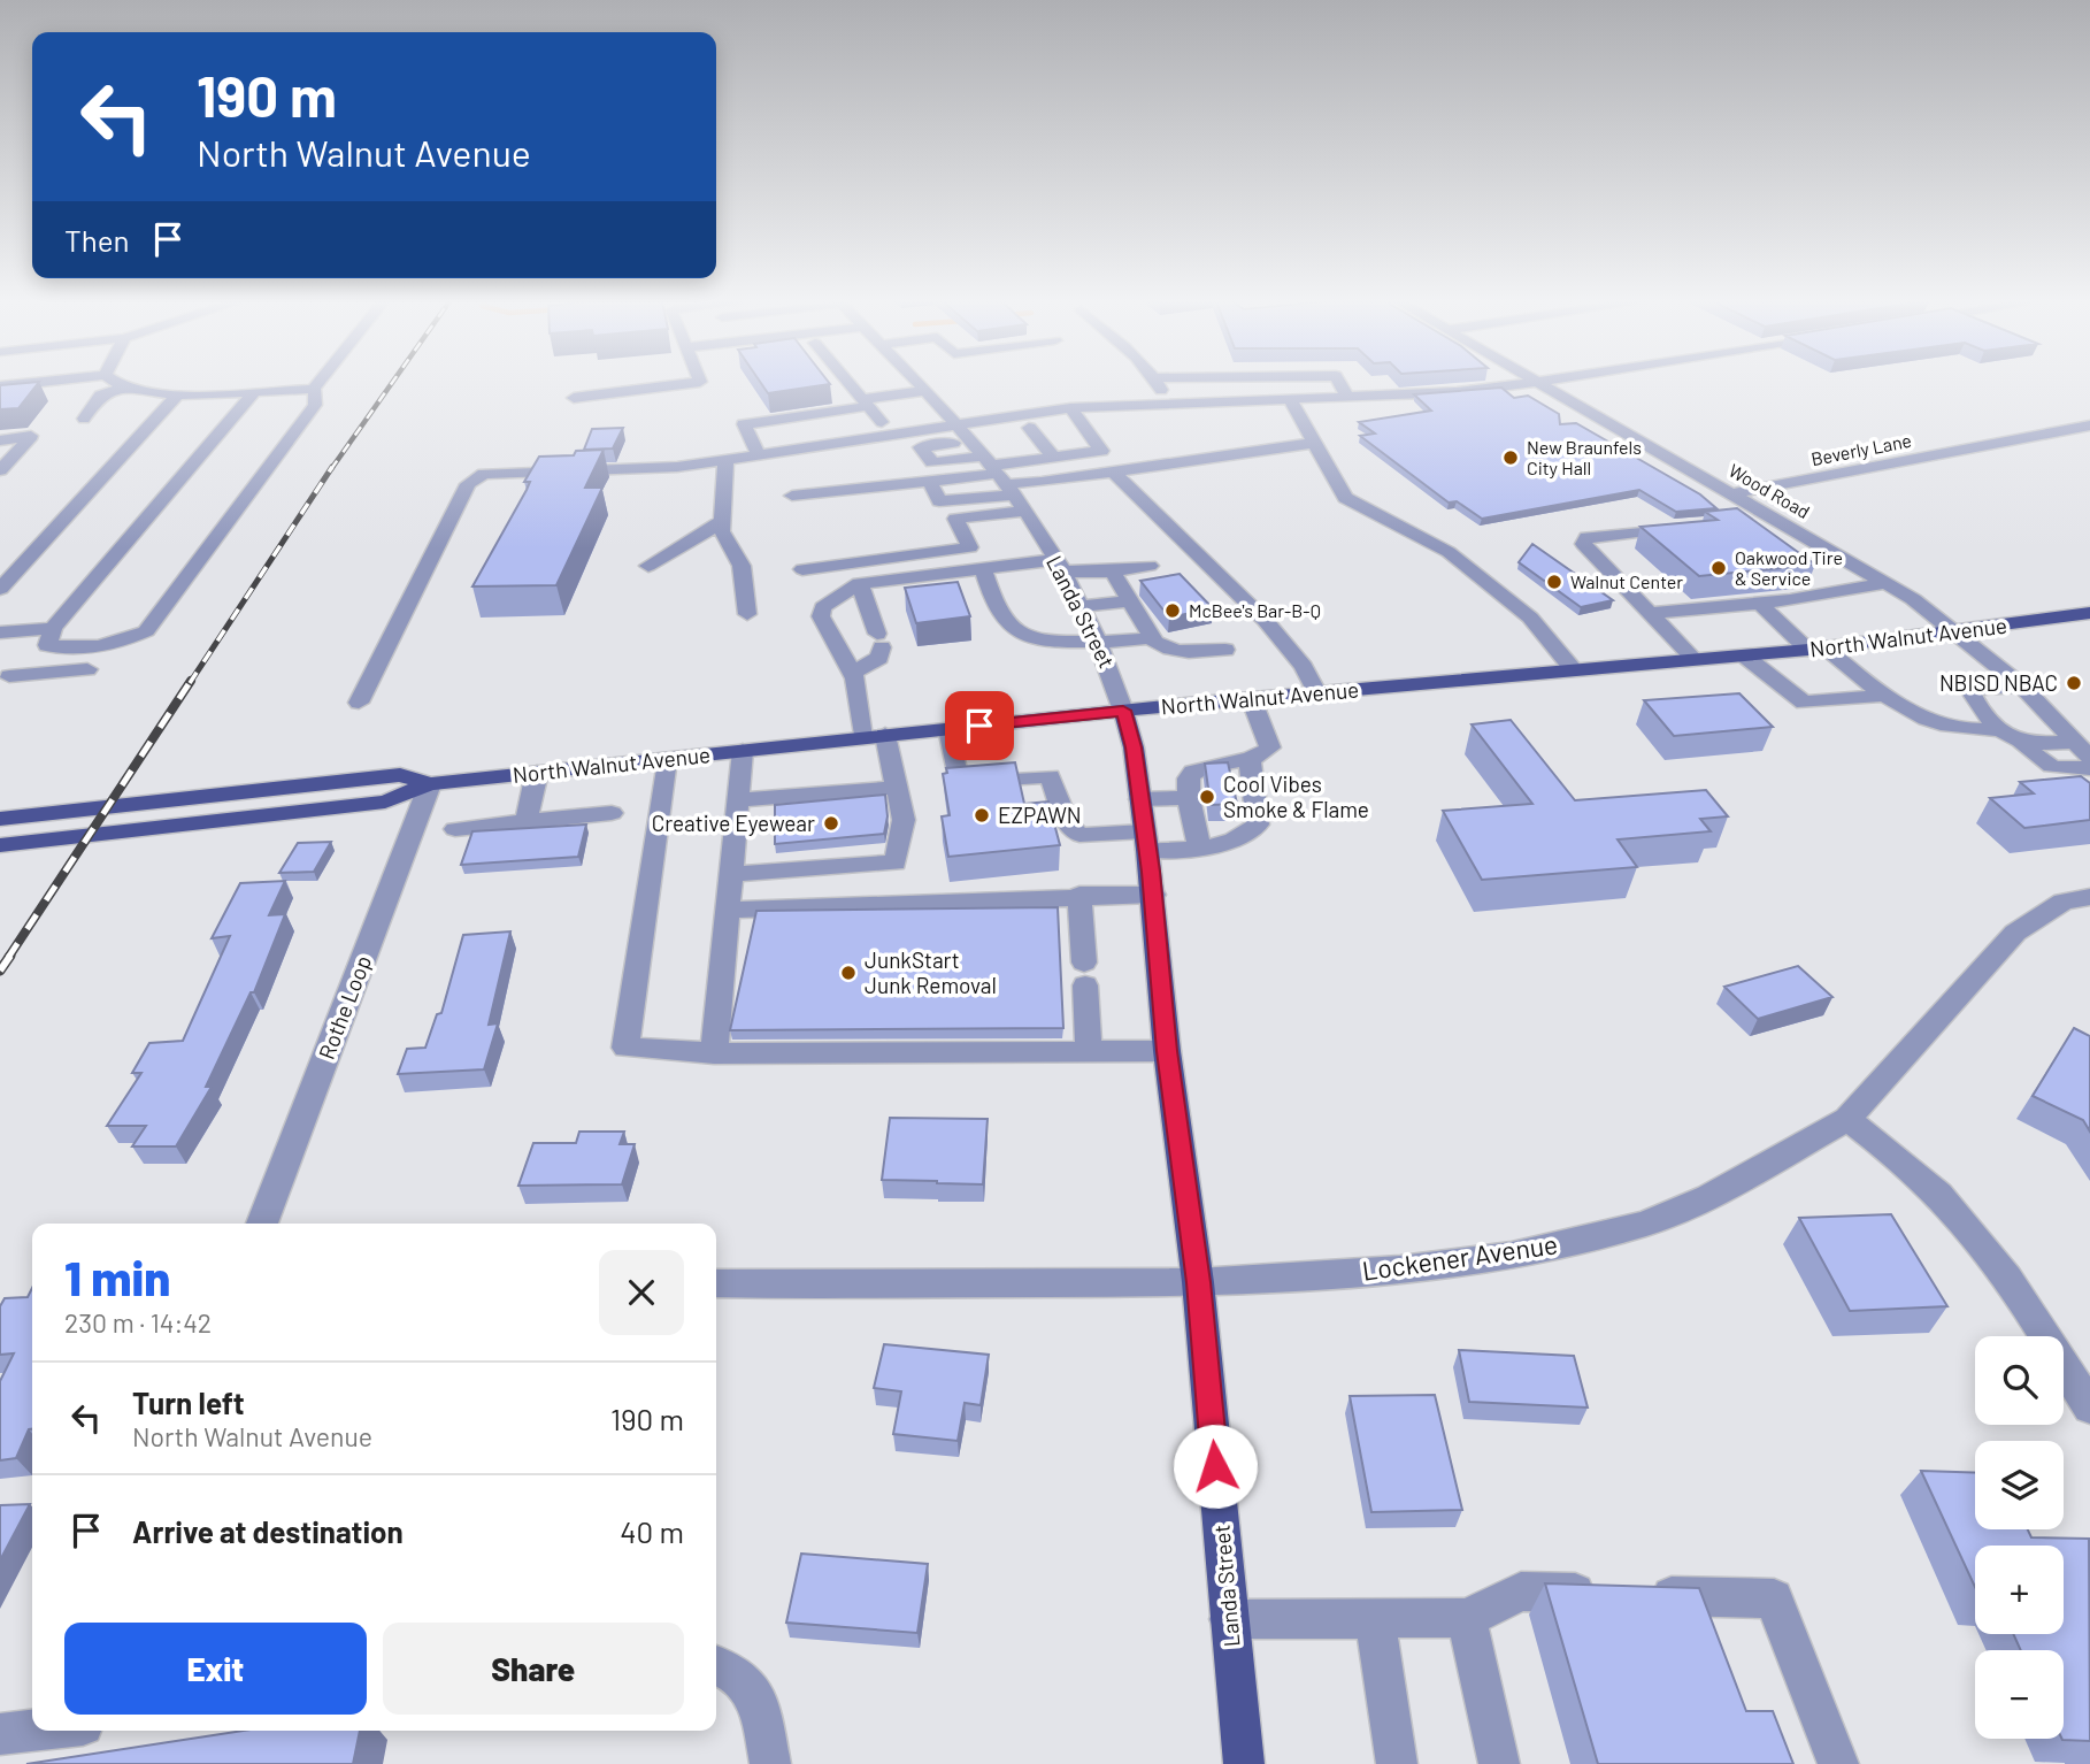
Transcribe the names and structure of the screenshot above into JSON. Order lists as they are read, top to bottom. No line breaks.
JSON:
{"streets":{"main road":["Landa Street","North Walnut Avenue"],"street":["Beverly Lane","Wood Road","Rothe Loop","Lockener Avenue"]},"crossings":[["Beverly Lane","Wood Road"],["Wood Road","North Walnut Avenue"],["Landa Street","North Walnut Avenue"],["Landa Street","Lockener Avenue"],["North Walnut Avenue","Rothe Loop"]],"places":["New Braunfels City Hall","Oakwood Tire & Service","Walnut Center","McBee's Bar-B-Q","NBISD NBAC","Cool Vibes Smoke & Flame","EZPAWN","Creative Eyewear","JunkStart Junk Removal"],"page":{"turn":["190 m","North Walnut Avenue"],"then":"Then","heading":["1 min","230 m · 14:42"],"map_buttons":["+","−"],"list":[{"name":"Turn left","note":"North Walnut Avenue","value":"190 m"},{"name":"Arrive at destination","value":"40 m"}],"buttons":["Exit","Share"]}}
